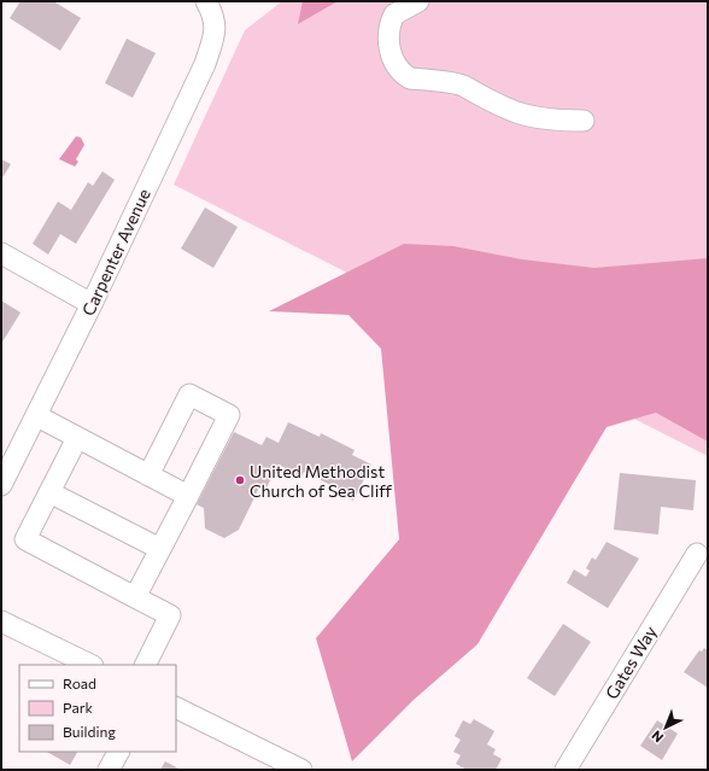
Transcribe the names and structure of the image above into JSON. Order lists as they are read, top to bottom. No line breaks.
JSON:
{"streets":{"street":["Carpenter Avenue","Gates Way"]},"places":["United Methodist Church of Sea Cliff"],"legend":["Road","Park","Building"],"north":"bottom left"}
